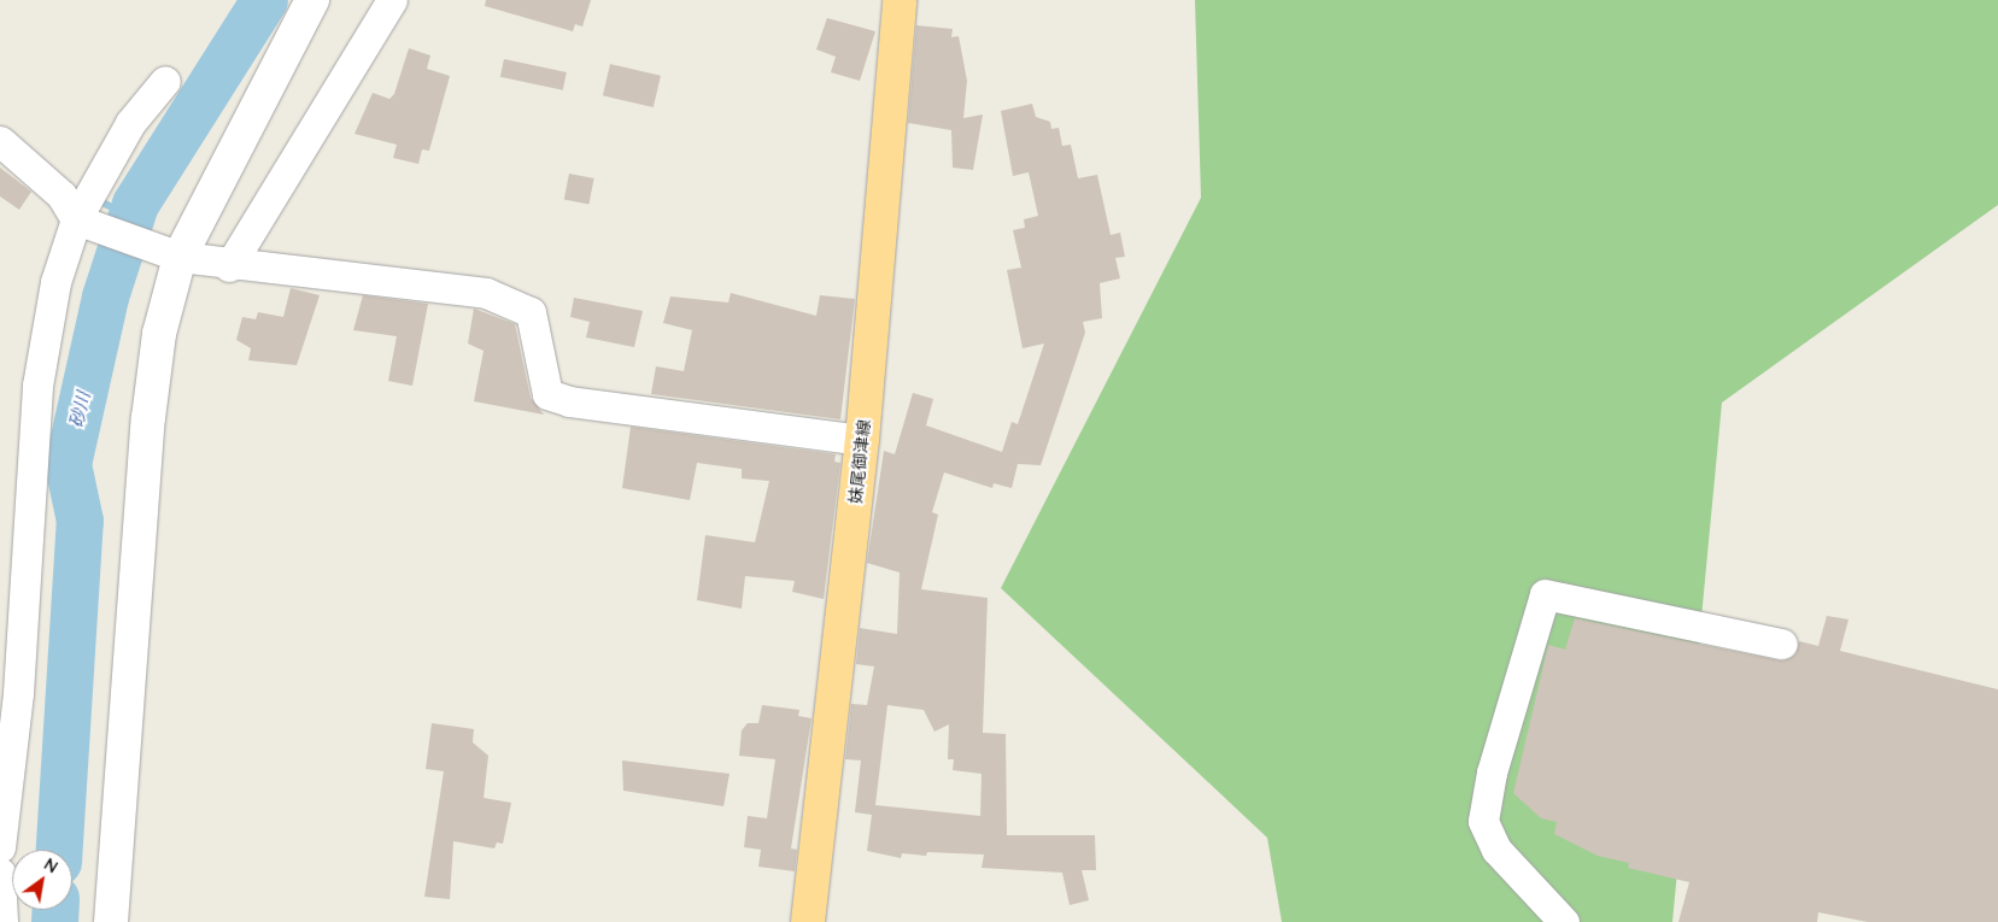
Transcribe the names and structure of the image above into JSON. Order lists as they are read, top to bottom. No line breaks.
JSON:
{"streets":{"main road":["妹尾御津線"]},"water":["砂川"],"north":"top right"}
